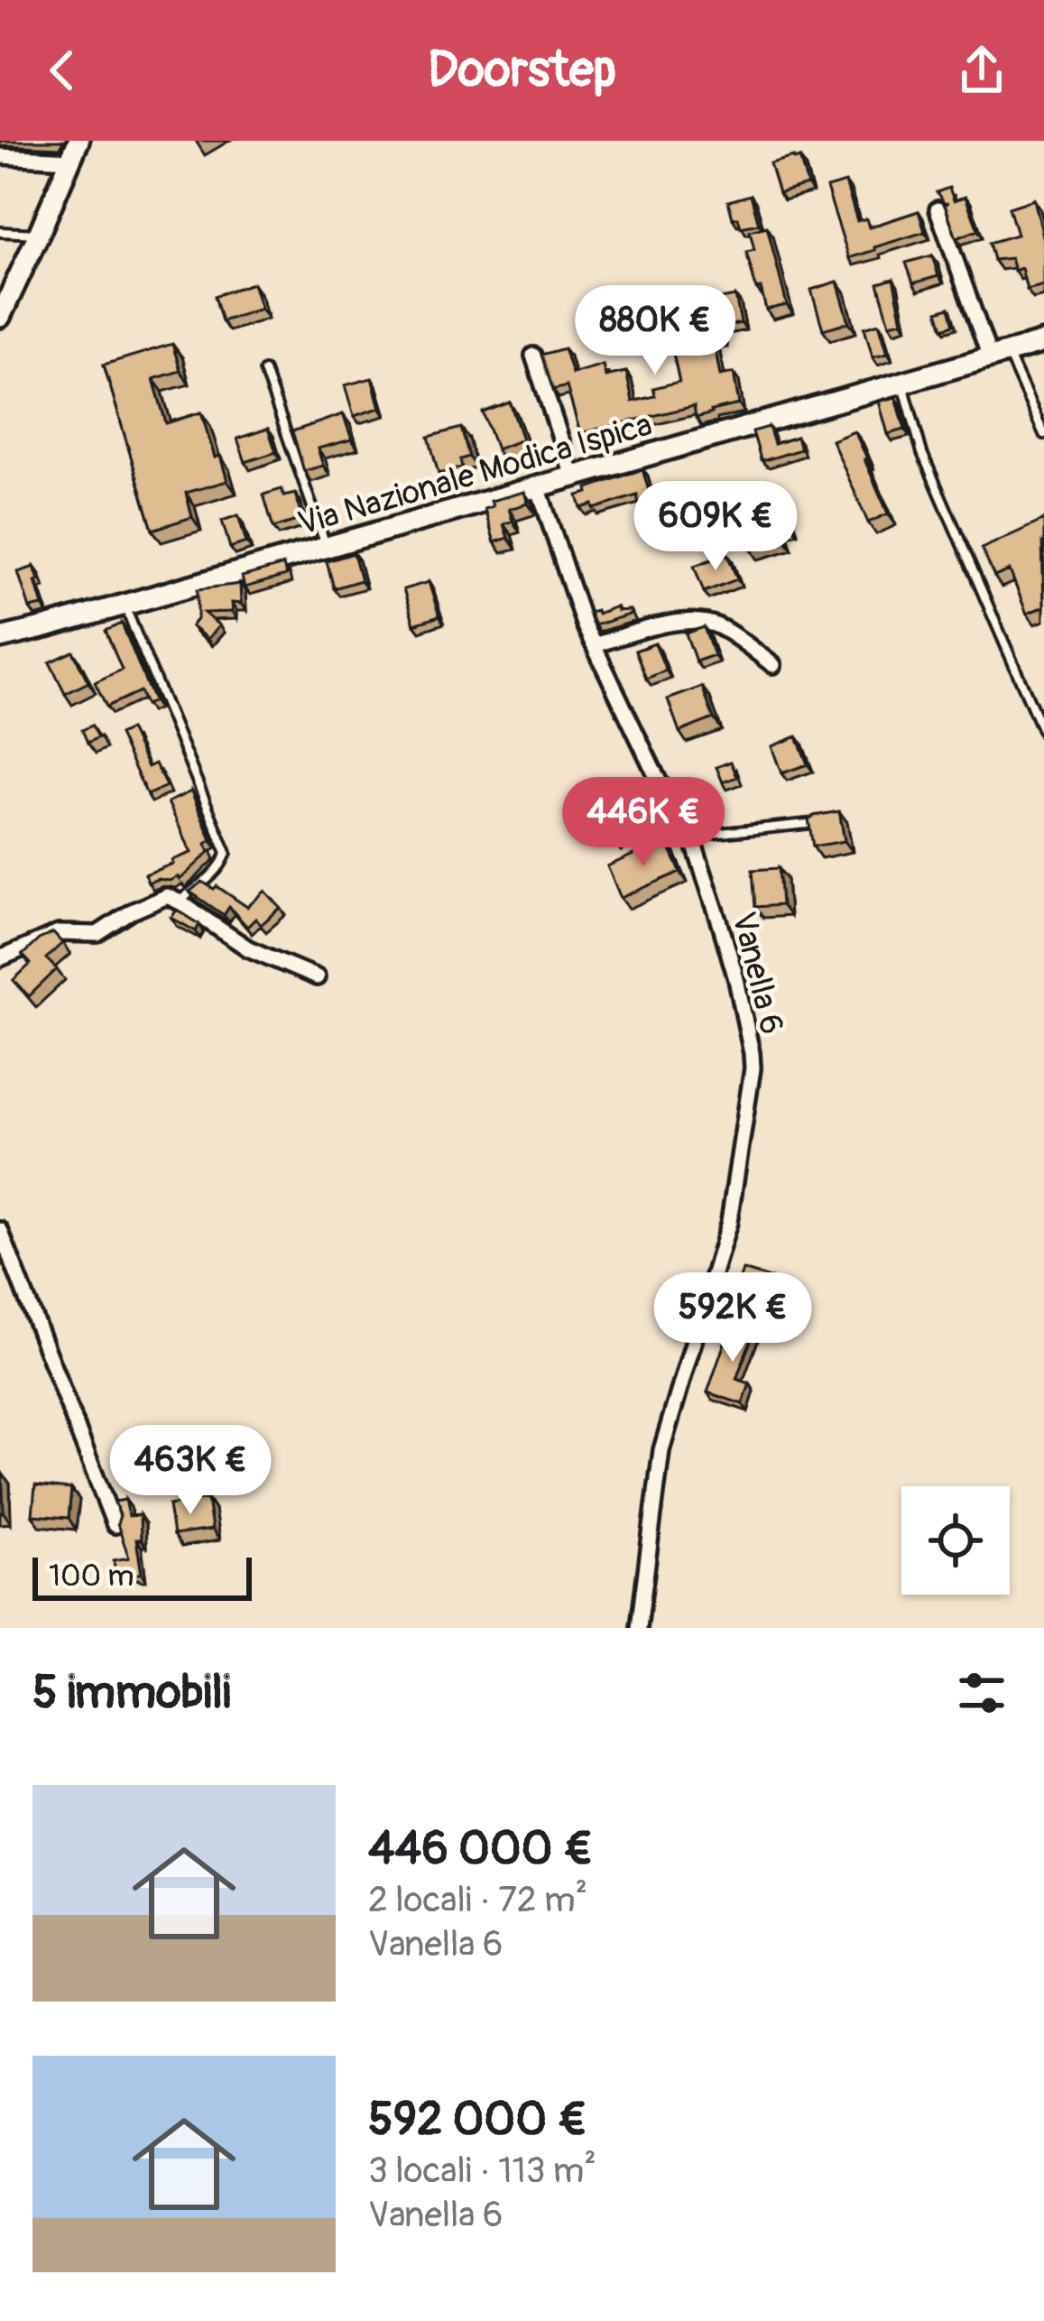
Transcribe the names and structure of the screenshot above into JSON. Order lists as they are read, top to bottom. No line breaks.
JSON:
{"streets":{"main road":["Via Nazionale Modica Ispica"],"street":["Vanella 6"]},"crossings":[["Via Nazionale Modica Ispica","Vanella 6"]],"scale_bar":"100 m","page":{"header":"Doorstep","price":["880K €","609K €","446K €","592K €","463K €"],"scale":"100 m","heading":"5 immobili","list":[{"name":"446 000 €","note":"2 locali · 72 m² · Vanella 6"},{"name":"592 000 €","note":"3 locali · 113 m² · Vanella 6"}]}}
